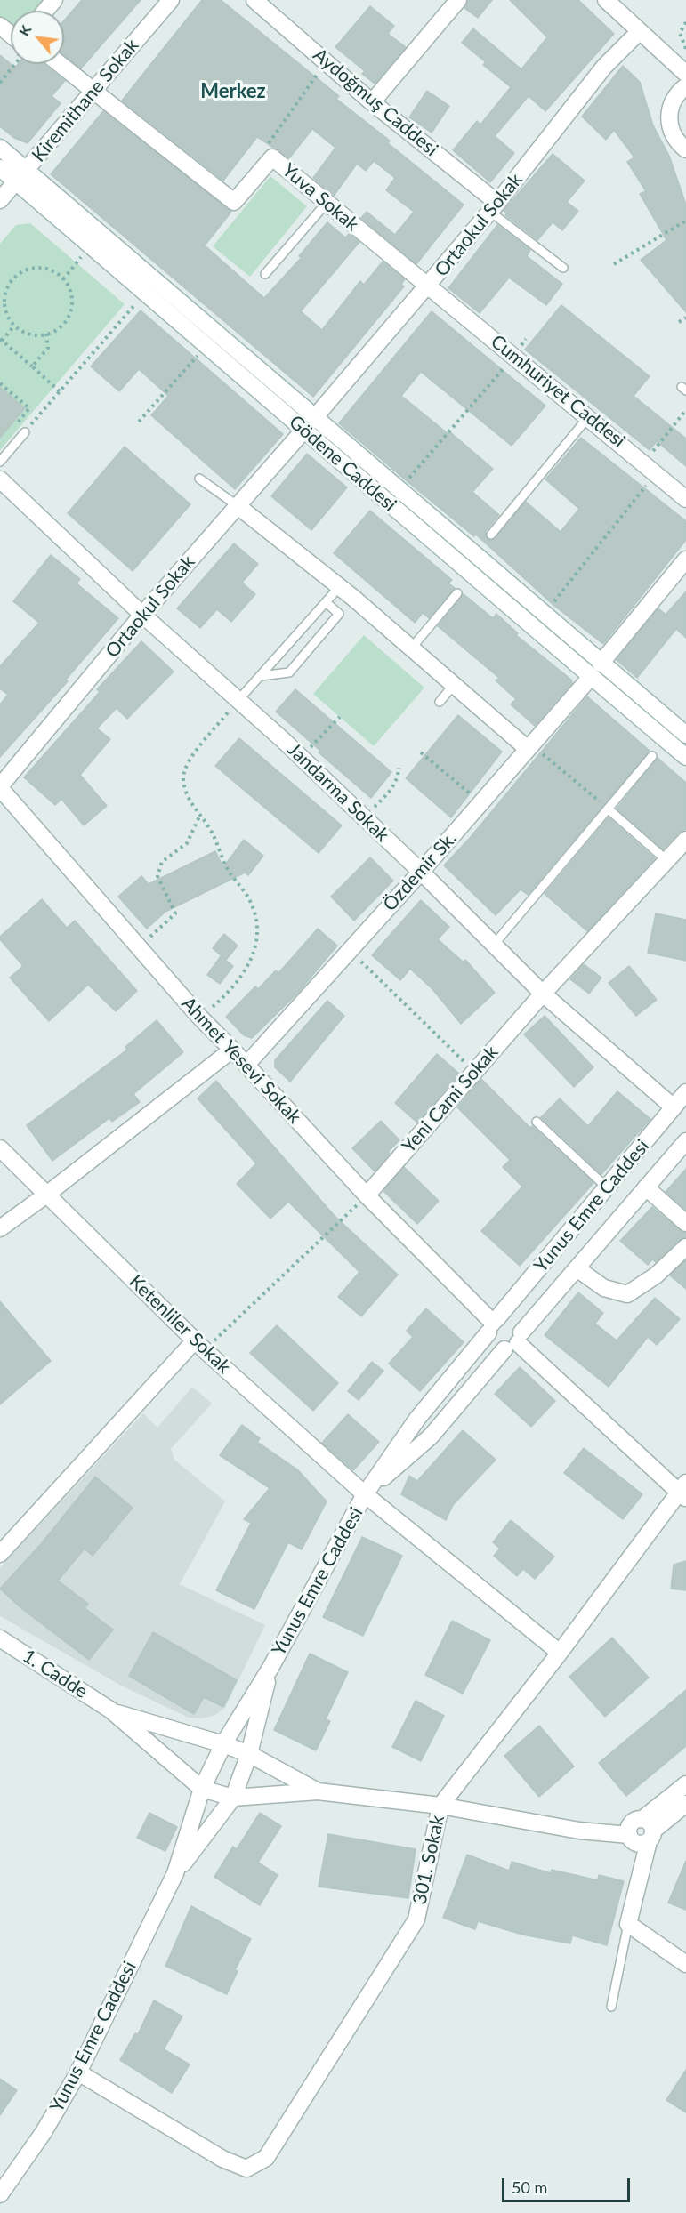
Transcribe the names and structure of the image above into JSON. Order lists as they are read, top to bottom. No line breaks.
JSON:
{"streets":{"street":["Kiremithane Sokak","Aydoğmuş Caddesi","Yuva Sokak","Ortaokul Sokak","Cumhuriyet Caddesi","Gödene Caddesi","Jandarma Sokak","Özdemir Sk.","Ahmet Yesevi Sokak","Yeni Cami Sokak","Yunus Emre Caddesi","Ketenliler Sokak","1. Cadde","301. Sokak"]},"crossings":[["Kiremithane Sokak","Yuva Sokak"],["Kiremithane Sokak","Gödene Caddesi"],["Aydoğmuş Caddesi","Ortaokul Sokak"],["Yuva Sokak","Ortaokul Sokak"],["Yuva Sokak","Cumhuriyet Caddesi"],["Ortaokul Sokak","Cumhuriyet Caddesi"],["Ortaokul Sokak","Gödene Caddesi"],["Ortaokul Sokak","Jandarma Sokak"],["Ortaokul Sokak","Ahmet Yesevi Sokak"],["Gödene Caddesi","Özdemir Sk."],["Jandarma Sokak","Özdemir Sk."],["Jandarma Sokak","Yeni Cami Sokak"],["Jandarma Sokak","Yunus Emre Caddesi"],["Özdemir Sk.","Ahmet Yesevi Sokak"],["Ahmet Yesevi Sokak","Yeni Cami Sokak"],["Ahmet Yesevi Sokak","Yunus Emre Caddesi"],["Yunus Emre Caddesi","Ketenliler Sokak"],["Yunus Emre Caddesi","1. Cadde"],["Yunus Emre Caddesi","301. Sokak"],["Ketenliler Sokak","301. Sokak"]],"districts":["Merkez"],"scale_bar":"50 m","north":"top left"}
